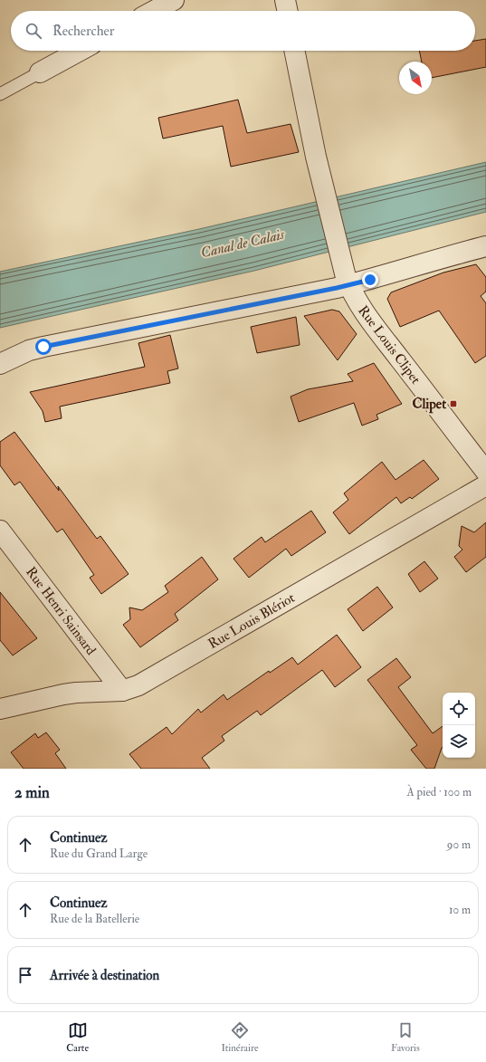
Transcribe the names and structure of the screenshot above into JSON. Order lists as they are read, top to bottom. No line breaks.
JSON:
{"streets":{"street":["Rue Louis Clipet","Rue Henri Sainsard","Rue Louis Blériot"]},"crossings":[["Rue Henri Sainsard","Rue Louis Blériot"]],"water":["Canal de Calais"],"places":{"transit":["Clipet"]},"north":"bottom right","page":{"search":"Rechercher","heading":["2 min","À pied · 100 m"],"list":[["Continuez","Rue du Grand Large","90 m"],["Continuez","Rue de la Batellerie","10 m"],"Arrivée à destination"],"nav":["Carte","Itinéraire","Favoris"]}}
